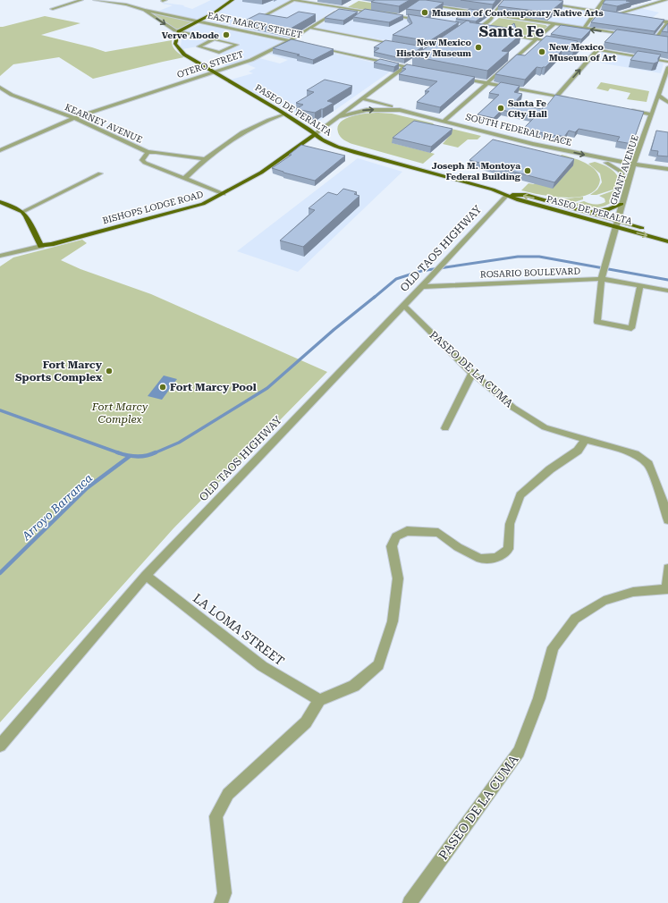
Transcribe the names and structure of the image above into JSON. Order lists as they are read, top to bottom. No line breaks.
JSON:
{"streets":{"main road":["PASEO DE PERALTA","BISHOPS LODGE ROAD"],"street":["EAST MARCY STREET","OTERO STREET","KEARNEY AVENUE","SOUTH FEDERAL PLACE","GRANT AVENUE","OLD TAOS HIGHWAY","ROSARIO BOULEVARD","PASEO DE LA CUMA","LA LOMA STREET"]},"crossings":[["EAST MARCY STREET","OTERO STREET"],["OTERO STREET","PASEO DE PERALTA"],["OTERO STREET","KEARNEY AVENUE"],["PASEO DE PERALTA","GRANT AVENUE"],["PASEO DE PERALTA","BISHOPS LODGE ROAD"],["PASEO DE PERALTA","OLD TAOS HIGHWAY"],["SOUTH FEDERAL PLACE","GRANT AVENUE"],["GRANT AVENUE","ROSARIO BOULEVARD"],["OLD TAOS HIGHWAY","ROSARIO BOULEVARD"],["OLD TAOS HIGHWAY","PASEO DE LA CUMA"],["OLD TAOS HIGHWAY","LA LOMA STREET"]],"districts":["Santa Fe"],"water":["Arroyo Barranca"],"parks":["Fort Marcy Complex"],"places":["Museum of Contemporary Native Arts","Verve Abode","New Mexico History Museum","New Mexico Museum of Art","Santa Fe City Hall","Joseph M. Montoya Federal Building","Fort Marcy Sports Complex","Fort Marcy Pool"]}
